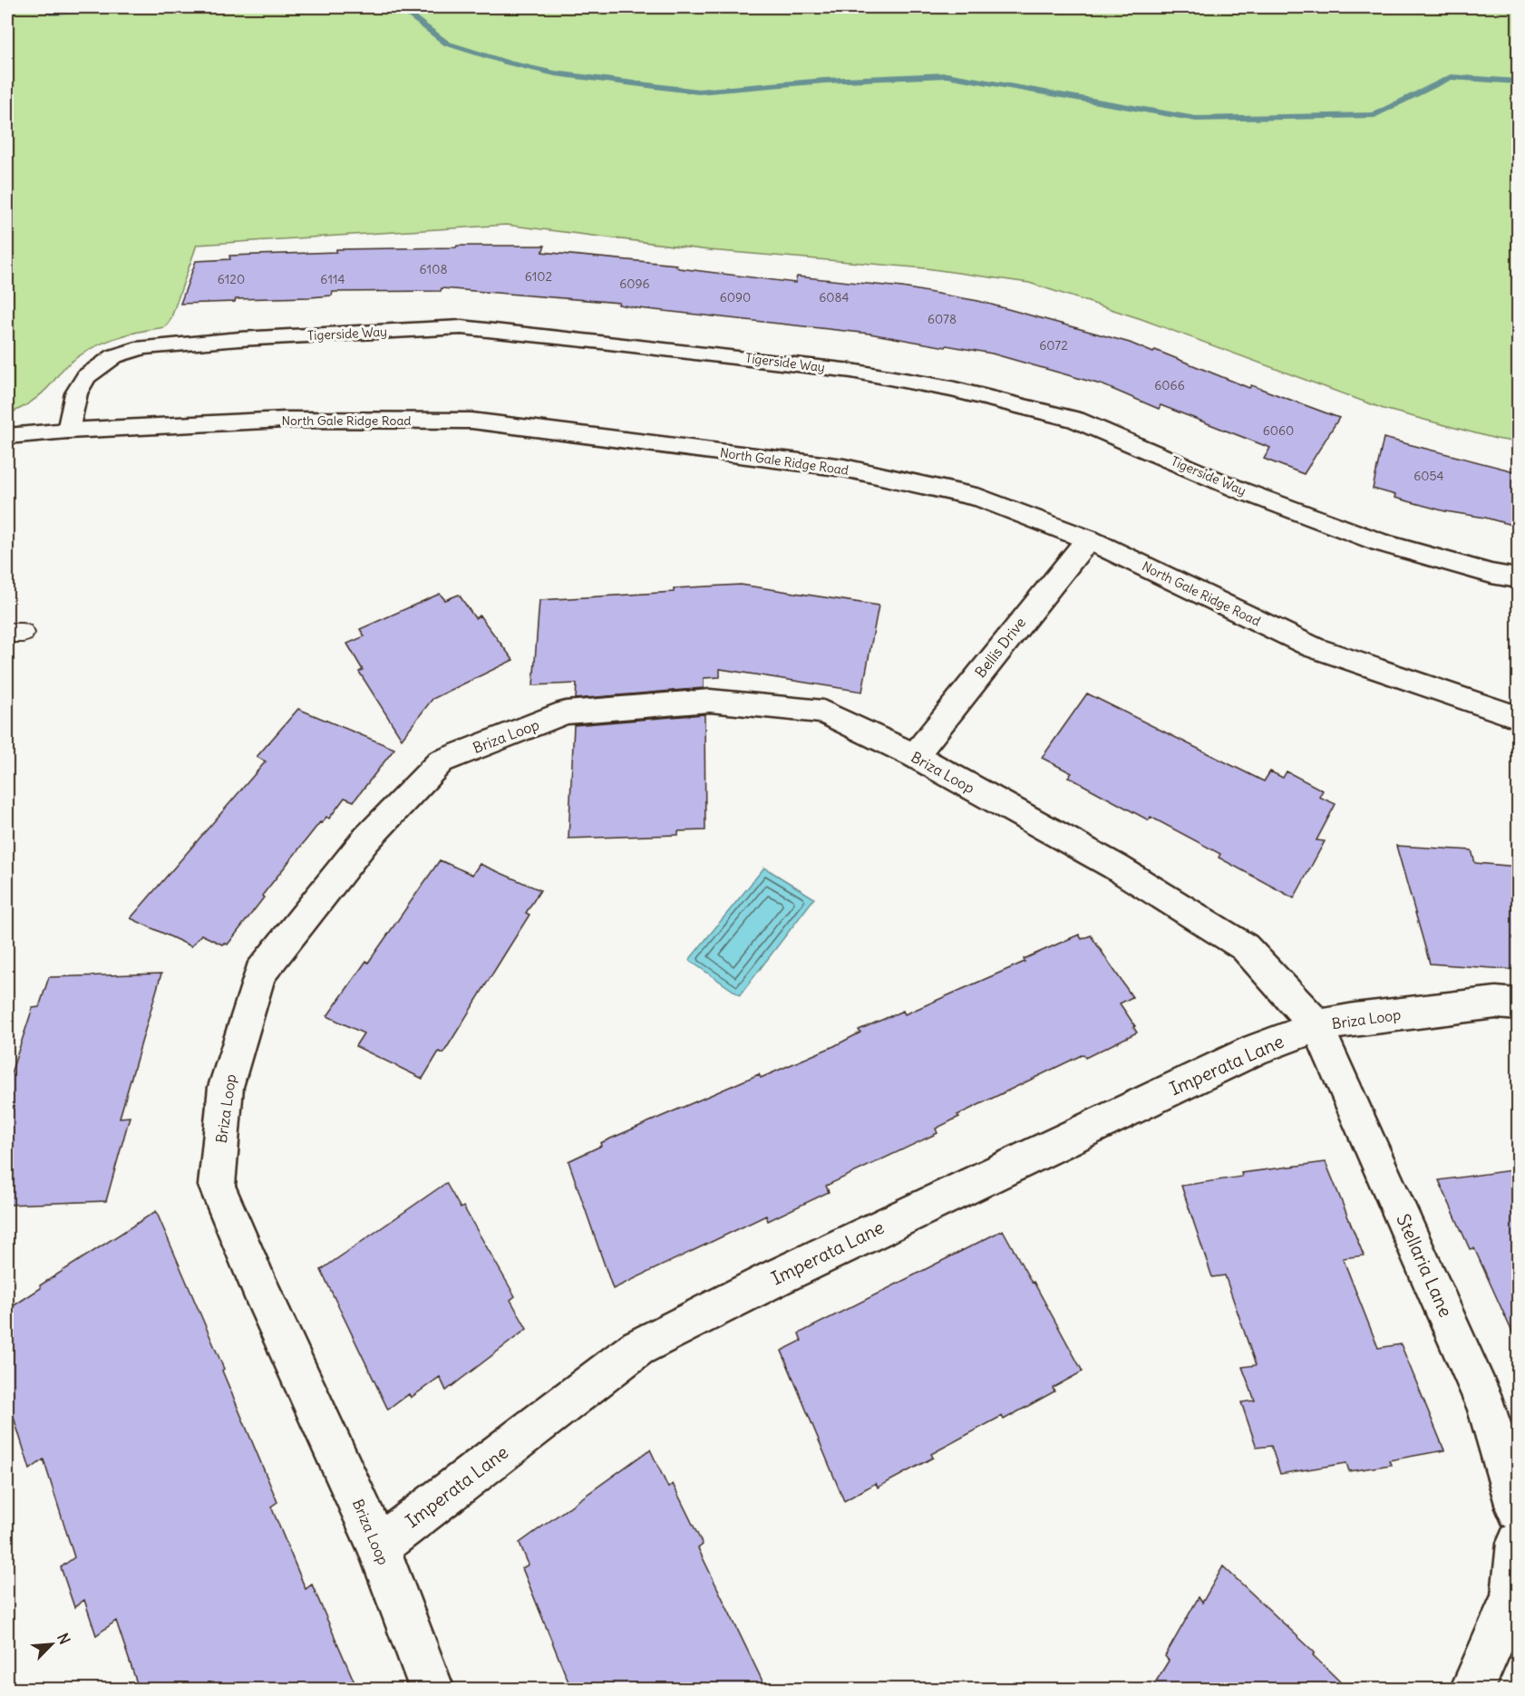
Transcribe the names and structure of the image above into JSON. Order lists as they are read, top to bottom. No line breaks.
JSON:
{"streets":{"street":["Tigerside Way","North Gale Ridge Road","Bellis Drive","Briza Loop","Imperata Lane","Stellaria Lane"]},"crossings":[["Tigerside Way","North Gale Ridge Road"],["North Gale Ridge Road","Bellis Drive"],["Bellis Drive","Briza Loop"],["Briza Loop","Imperata Lane"],["Briza Loop","Stellaria Lane"],["Imperata Lane","Stellaria Lane"]],"house_numbers":["6108","6102","6120","6114","6096","6090","6084","6078","6072","6066","6060","6054"],"north":"top right"}
